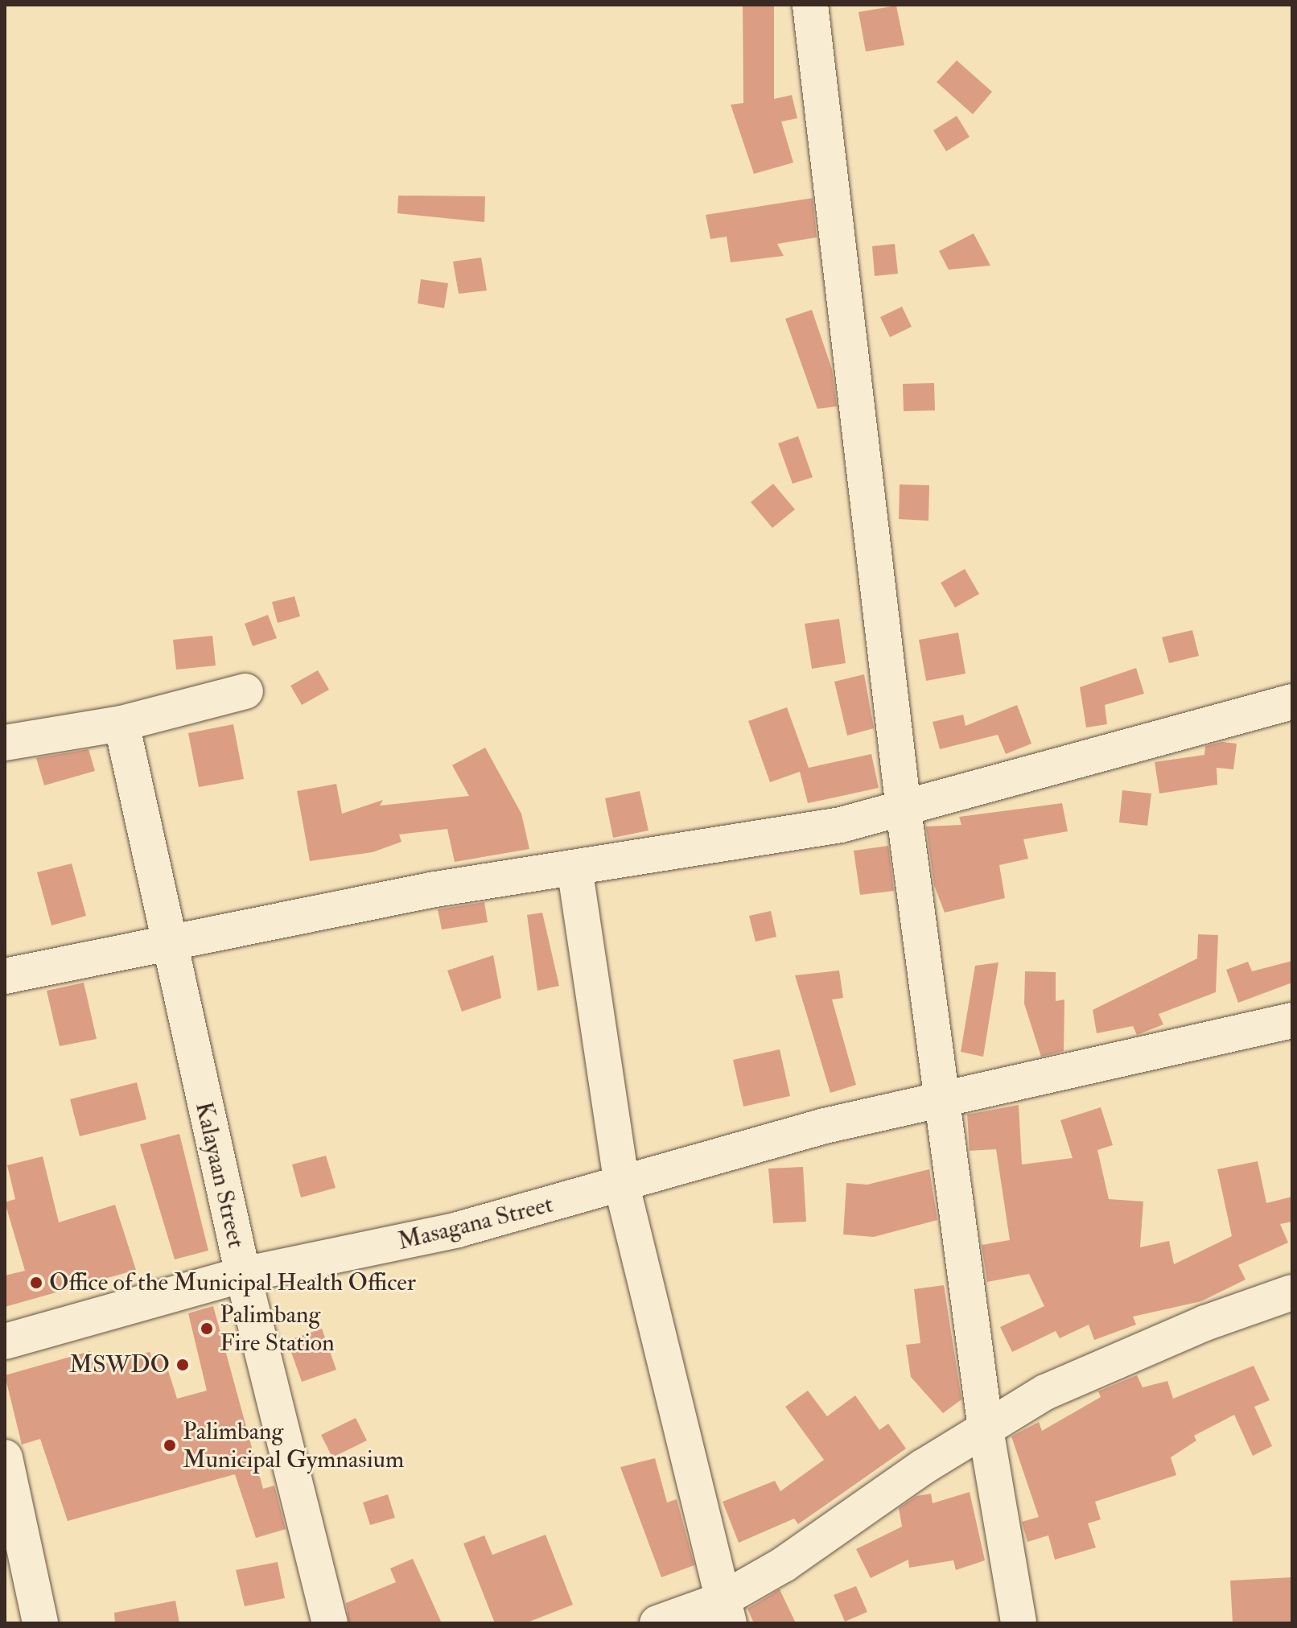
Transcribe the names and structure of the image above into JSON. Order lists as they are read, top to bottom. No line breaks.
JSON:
{"streets":{"street":["Kalayaan Street","Masagana Street"]},"crossings":[["Kalayaan Street","Masagana Street"]],"places":["Office of the Municipal Health Officer","Palimbang Fire Station","MSWDO","Palimbang Municipal Gymnasium"]}
